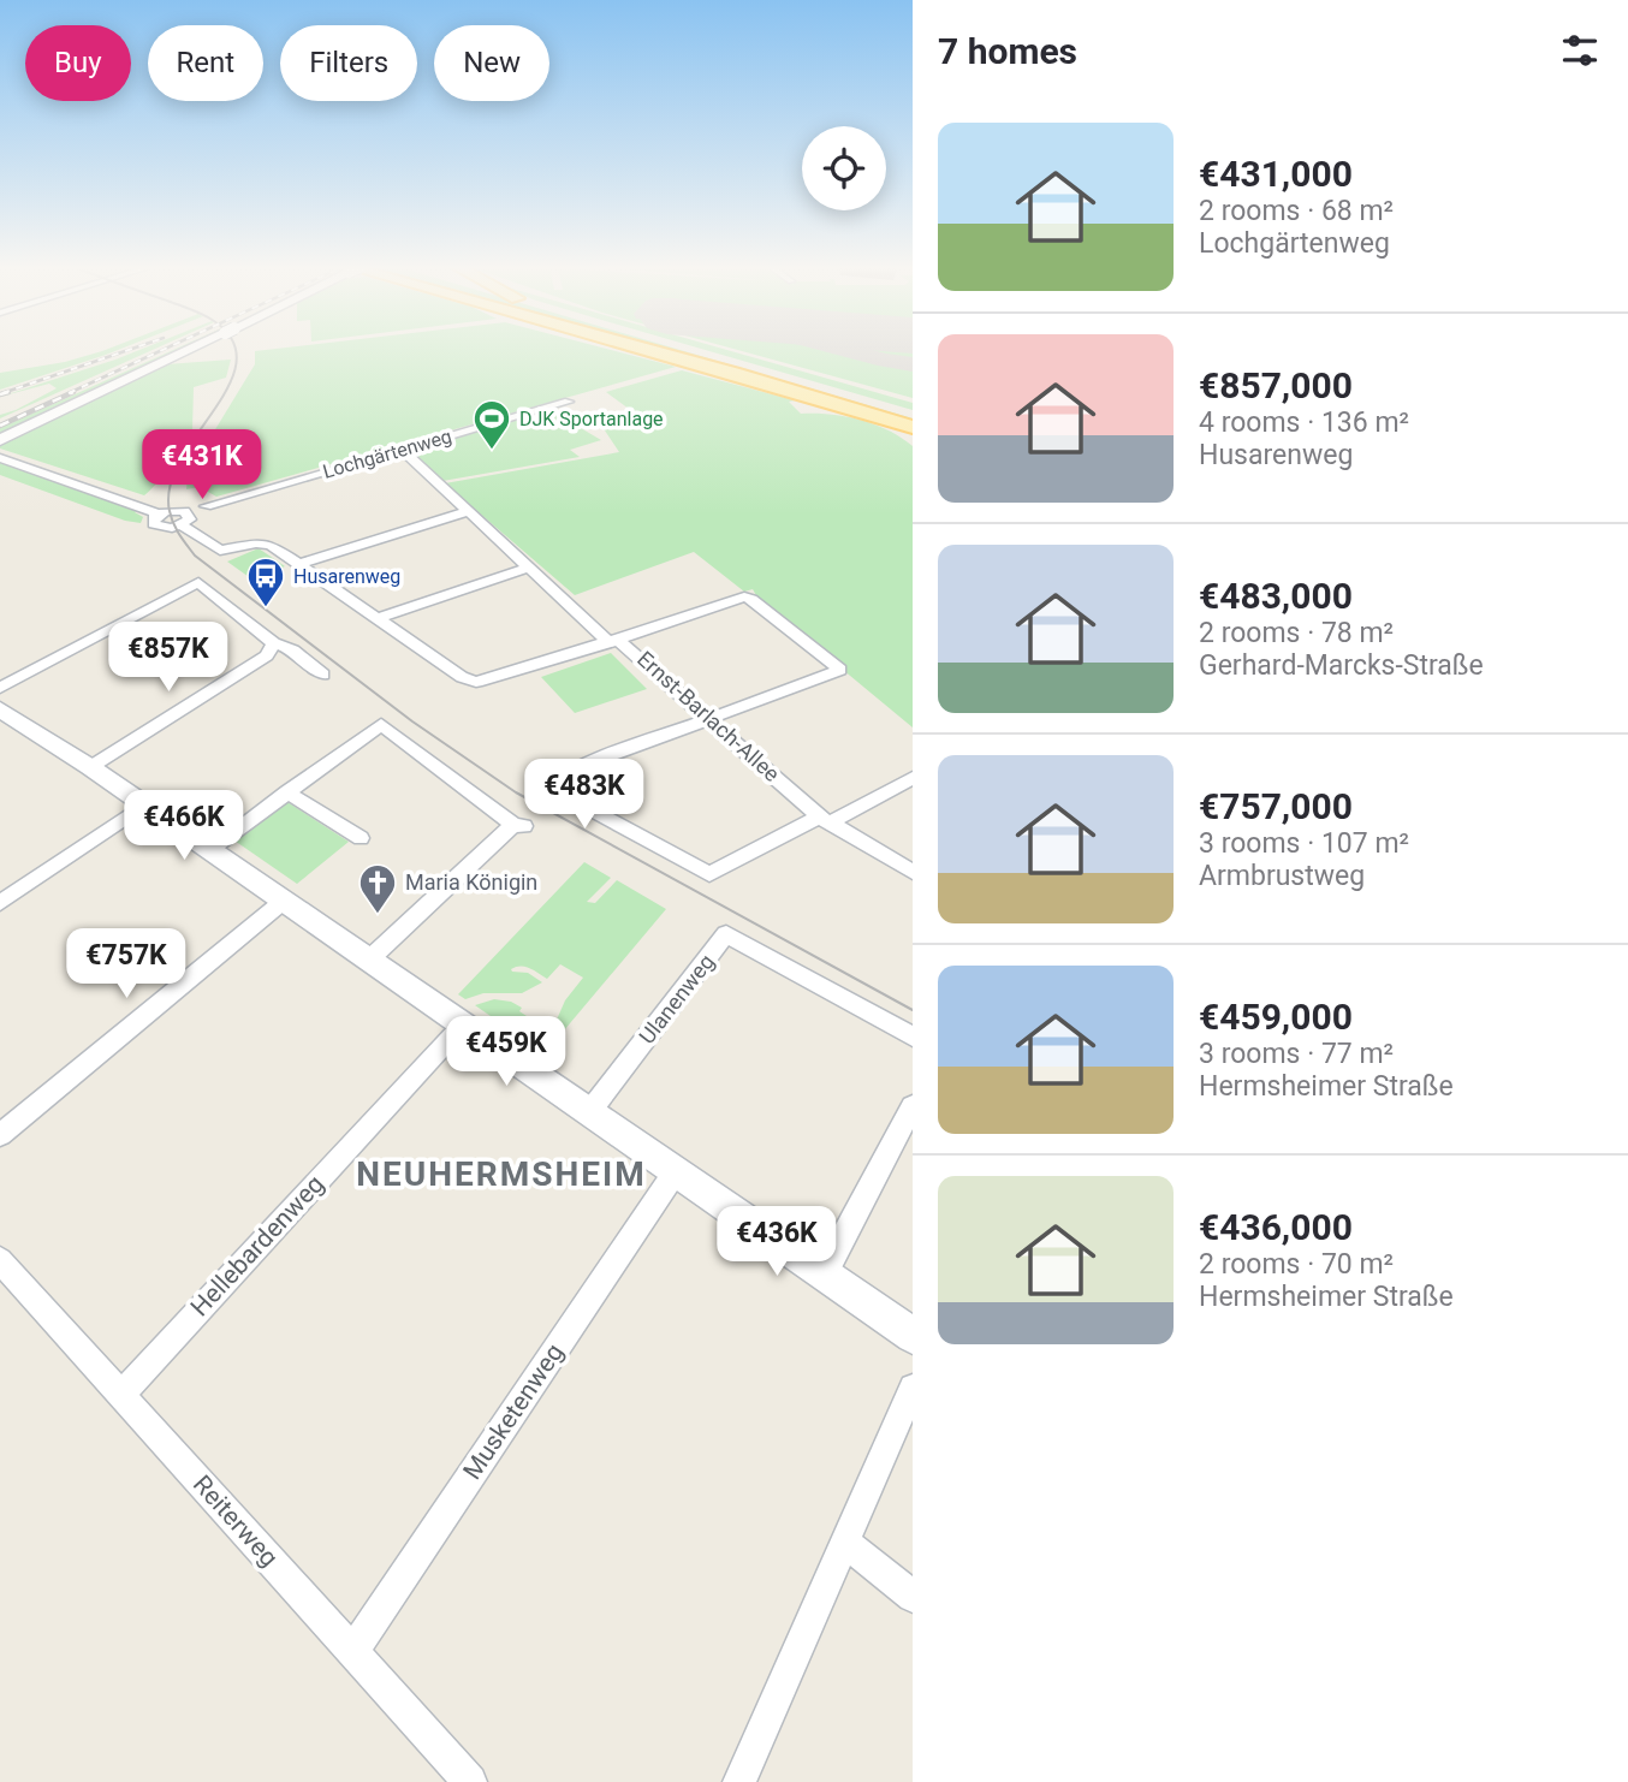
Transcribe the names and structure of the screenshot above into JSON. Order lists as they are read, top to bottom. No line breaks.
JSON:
{"streets":{"street":["Lochgärtenweg","Ernst-Barlach-Allee","Ulanenweg","Hellebardenweg","Musketenweg","Reiterweg"]},"crossings":[["Lochgärtenweg","Ernst-Barlach-Allee"],["Hellebardenweg","Reiterweg"],["Musketenweg","Reiterweg"]],"districts":["NEUHERMSHEIM"],"places":{"sports":["DJK Sportanlage"],"bus stop":["Husarenweg"],"church":["Maria Königin"]},"page":{"heading":"7 homes","chip":["Buy","Rent","Filters","New"],"list":[{"name":"€431,000","note":"2 rooms · 68 m² · Lochgärtenweg"},{"name":"€857,000","note":"4 rooms · 136 m² · Husarenweg"},{"name":"€483,000","note":"2 rooms · 78 m² · Gerhard-Marcks-Straße"},{"name":"€757,000","note":"3 rooms · 107 m² · Armbrustweg"},{"name":"€459,000","note":"3 rooms · 77 m² · Hermsheimer Straße"},{"name":"€436,000","note":"2 rooms · 70 m² · Hermsheimer Straße"}],"price":["€431K","€857K","€483K","€466K","€757K","€459K","€436K"]}}
